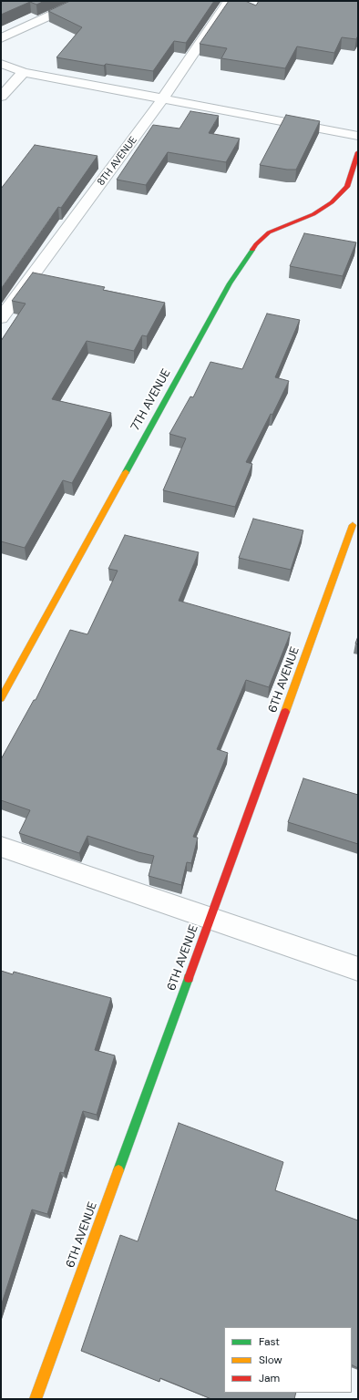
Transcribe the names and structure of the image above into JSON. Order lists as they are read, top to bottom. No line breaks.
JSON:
{"streets":{"street":["8TH AVENUE","7TH AVENUE","6TH AVENUE"]},"legend":["Fast","Slow","Jam"]}
